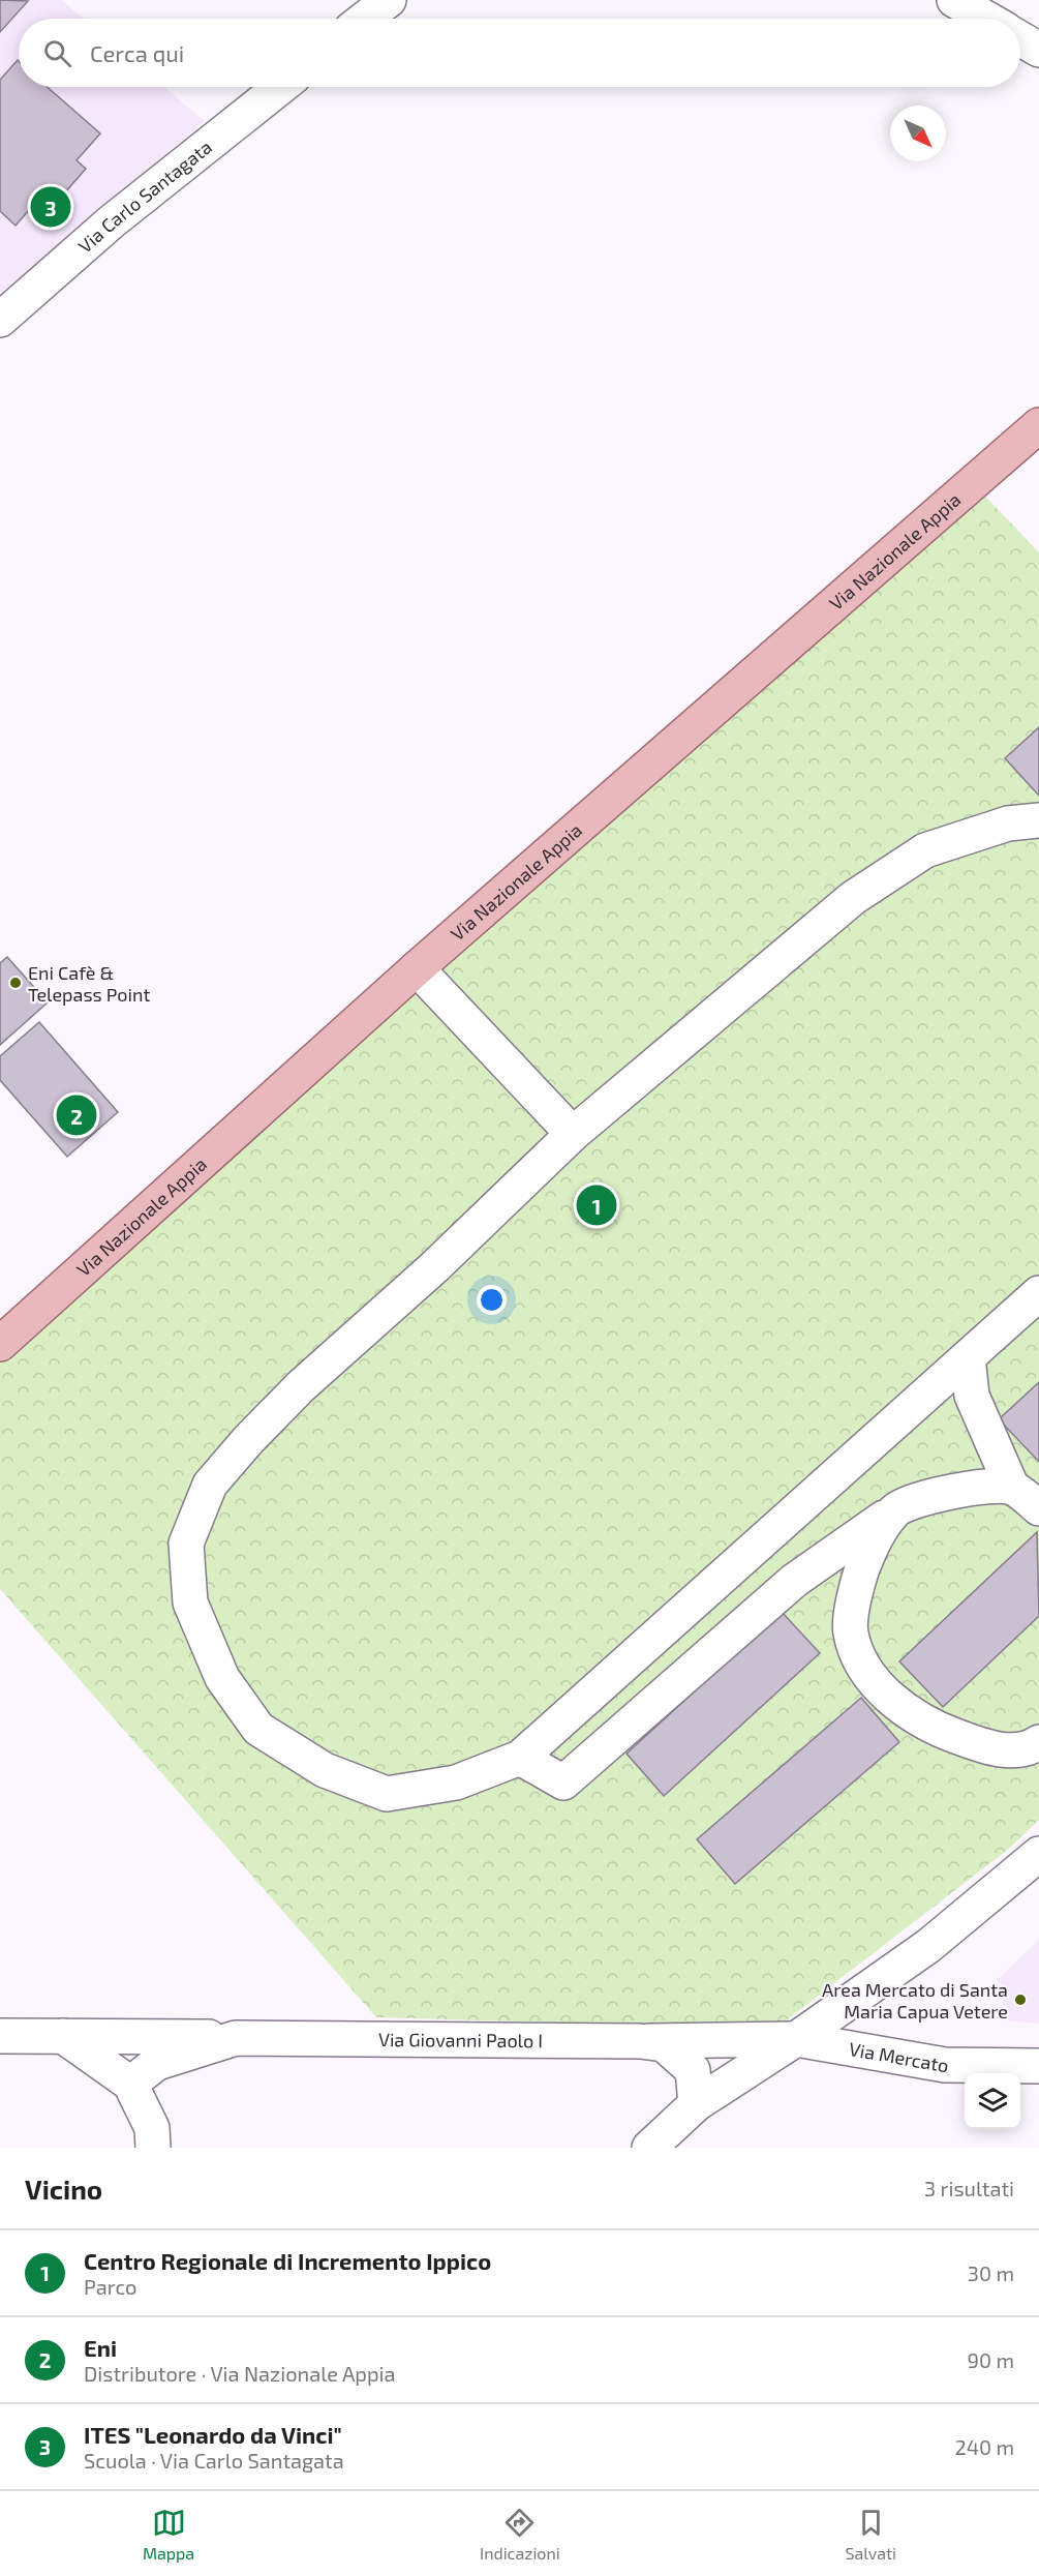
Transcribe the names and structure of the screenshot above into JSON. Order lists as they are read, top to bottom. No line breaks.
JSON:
{"streets":{"main road":["Via Nazionale Appia"],"street":["Via Carlo Santagata","Via Giovanni Paolo I","Via Mercato"]},"crossings":[["Via Giovanni Paolo I","Via Mercato"]],"places":["Eni Cafè & Telepass Point","Area Mercato di Santa Maria Capua Vetere"],"north":"bottom right","page":{"search":"Cerca qui","pins":["3","2","1"],"heading":["Vicino","3 risultati"],"list":[{"mark":"1","name":"Centro Regionale di Incremento Ippico","note":"Parco","value":"30 m"},{"mark":"2","name":"Eni","note":"Distributore · Via Nazionale Appia","value":"90 m"},{"mark":"3","name":"ITES \"Leonardo da Vinci\"","note":"Scuola · Via Carlo Santagata","value":"240 m"}],"nav":["Mappa","Indicazioni","Salvati"]}}
